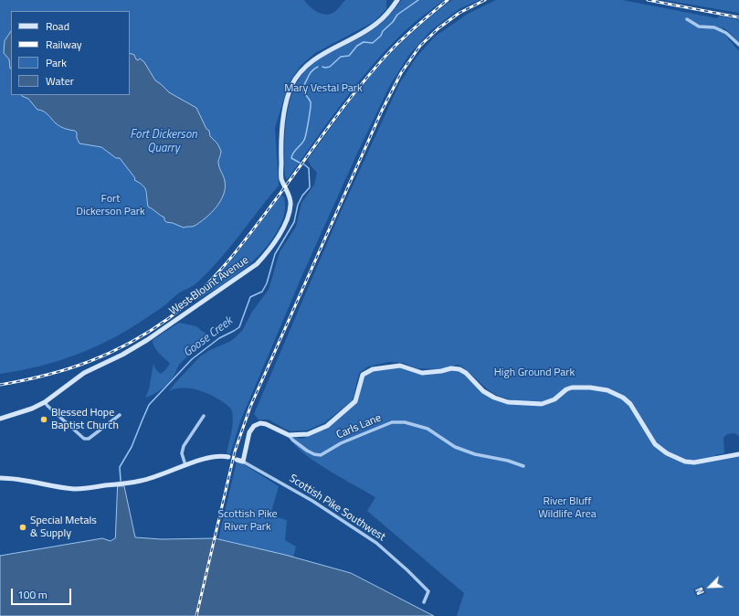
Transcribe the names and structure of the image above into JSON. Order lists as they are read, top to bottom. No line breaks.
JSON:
{"streets":{"street":["West Blount Avenue","Carls Lane","Scottish Pike Southwest"]},"water":["Fort Dickerson Quarry","Goose Creek"],"parks":["Mary Vestal Park","Fort Dickerson Park","High Ground Park","River Bluff Wildlife Area","Scottish Pike River Park"],"places":["Blessed Hope Baptist Church","Special Metals & Supply"],"legend":["Road","Railway","Park","Water"],"scale_bar":"100 m","north":"bottom left"}
